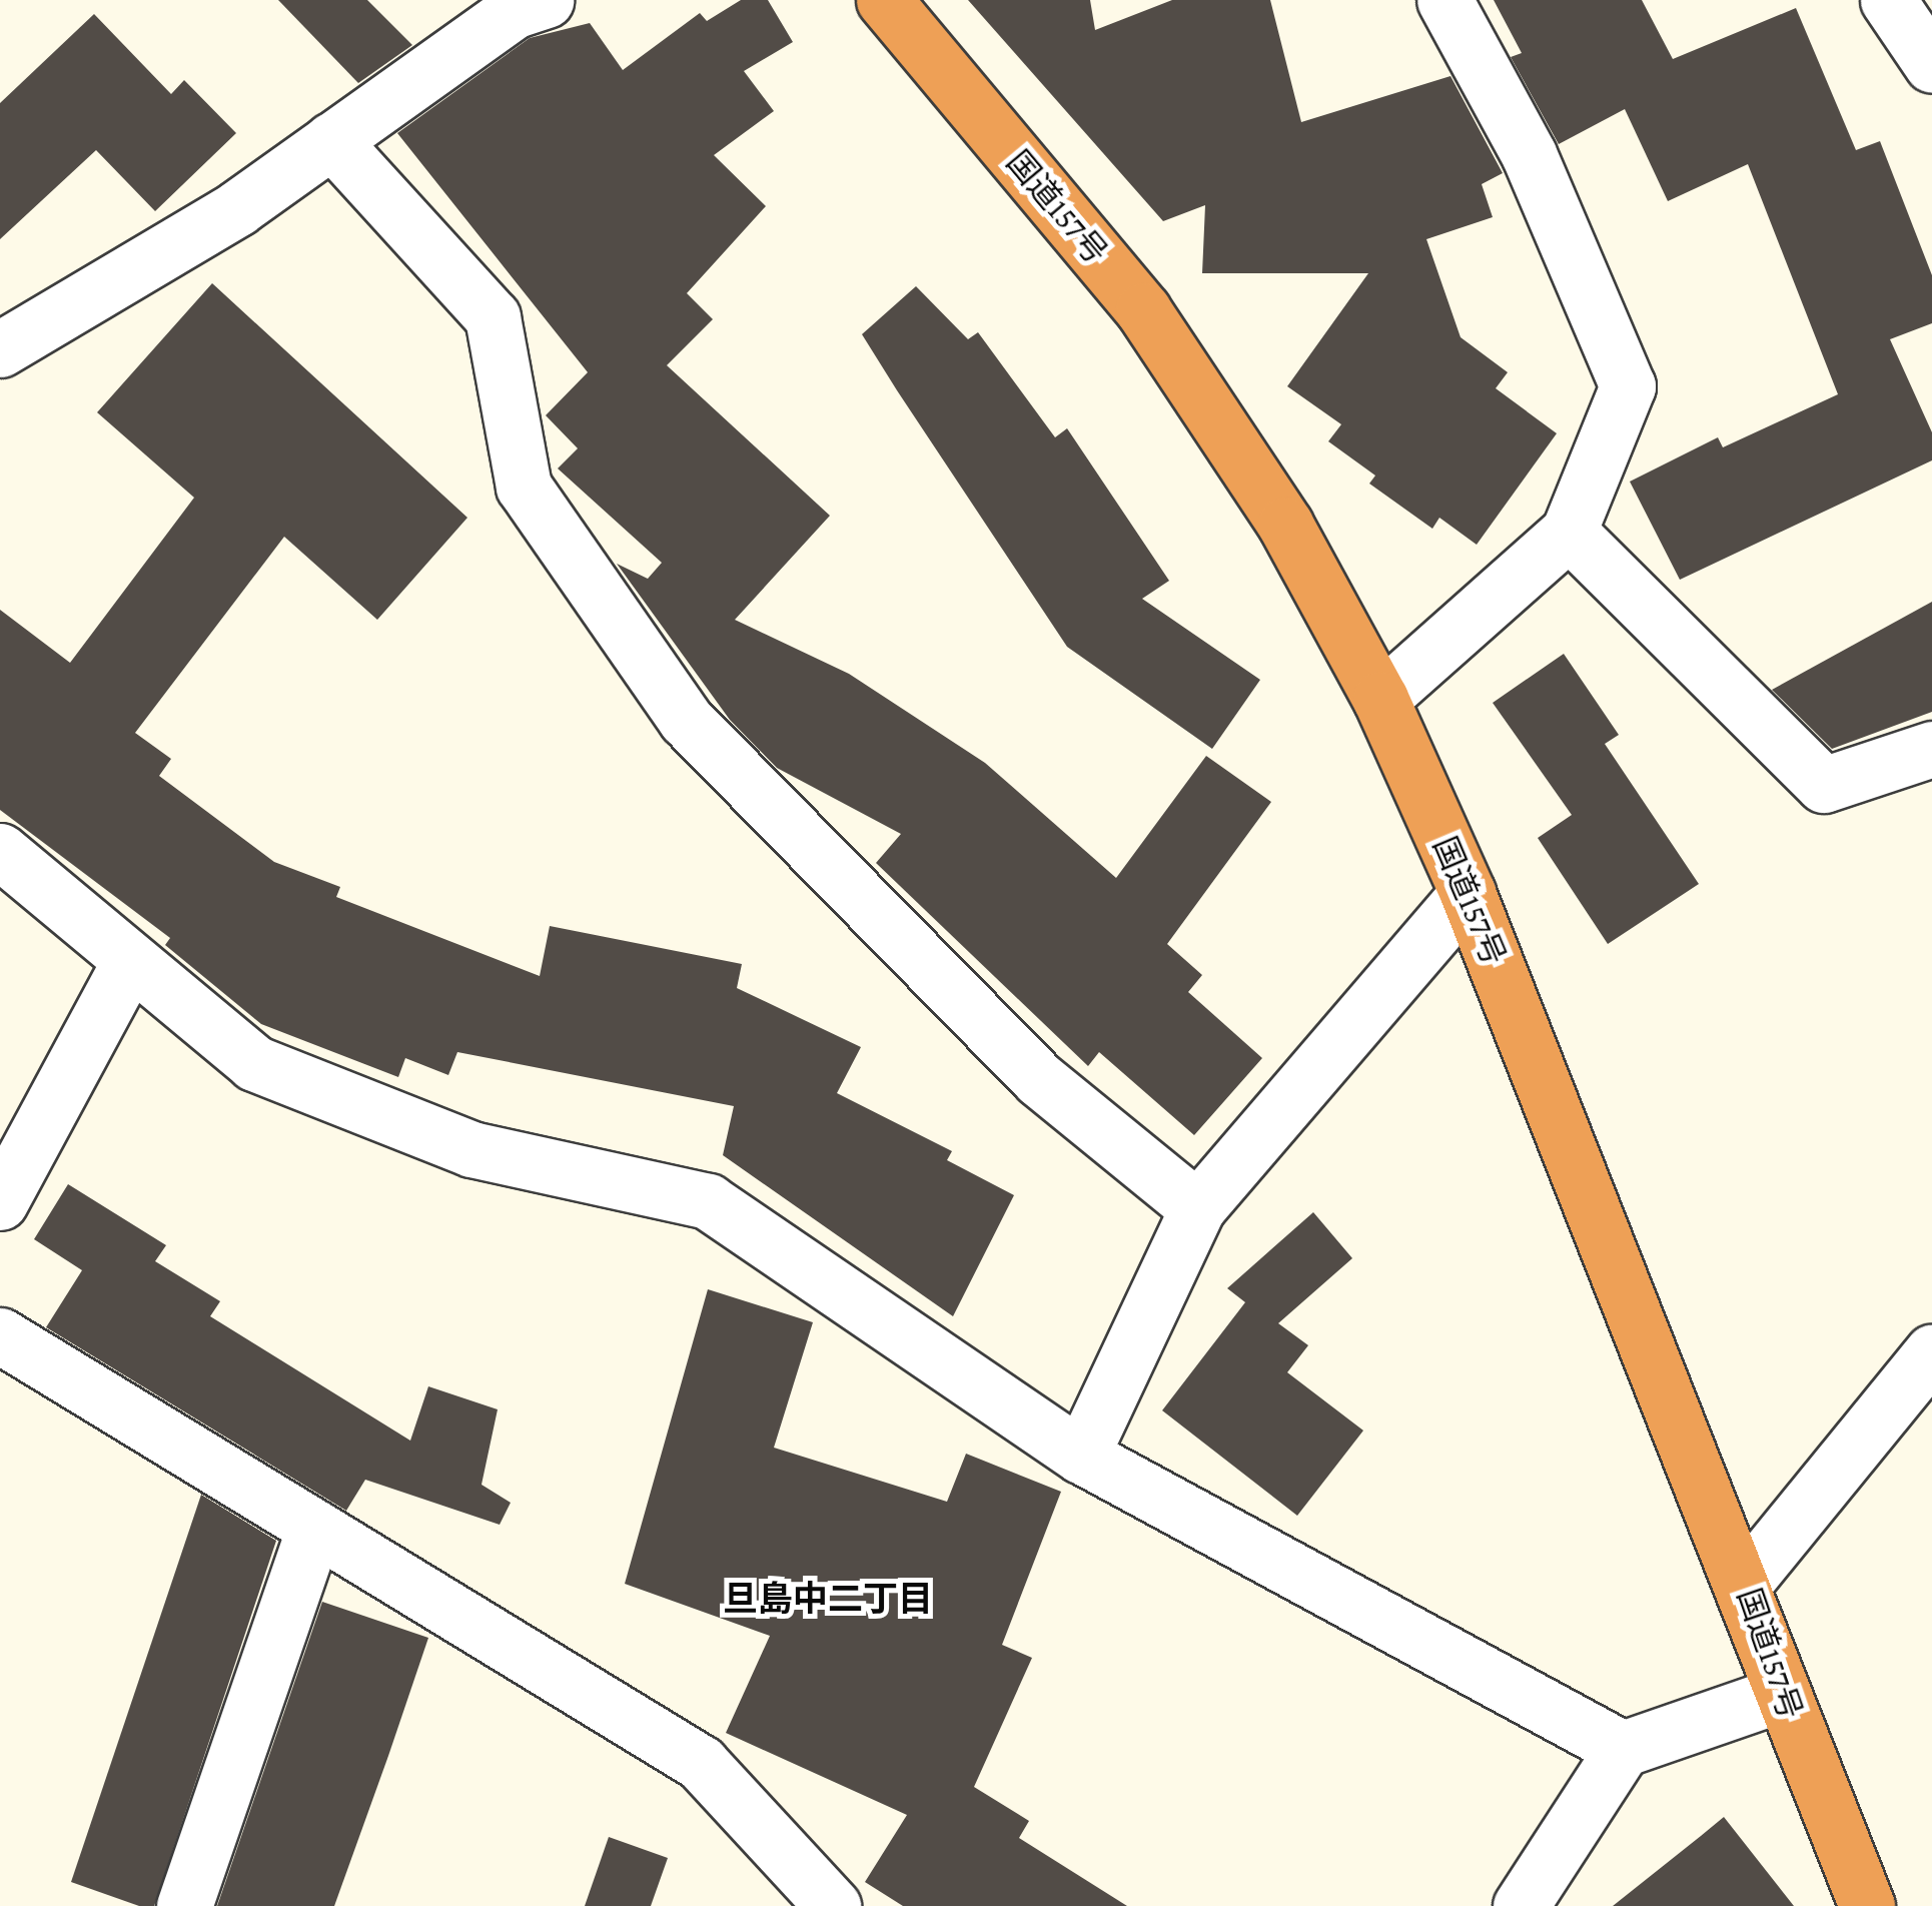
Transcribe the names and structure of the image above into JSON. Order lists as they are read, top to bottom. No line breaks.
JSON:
{"streets":{"highway":["国道157号"]},"districts":["旦島中二丁目"]}
